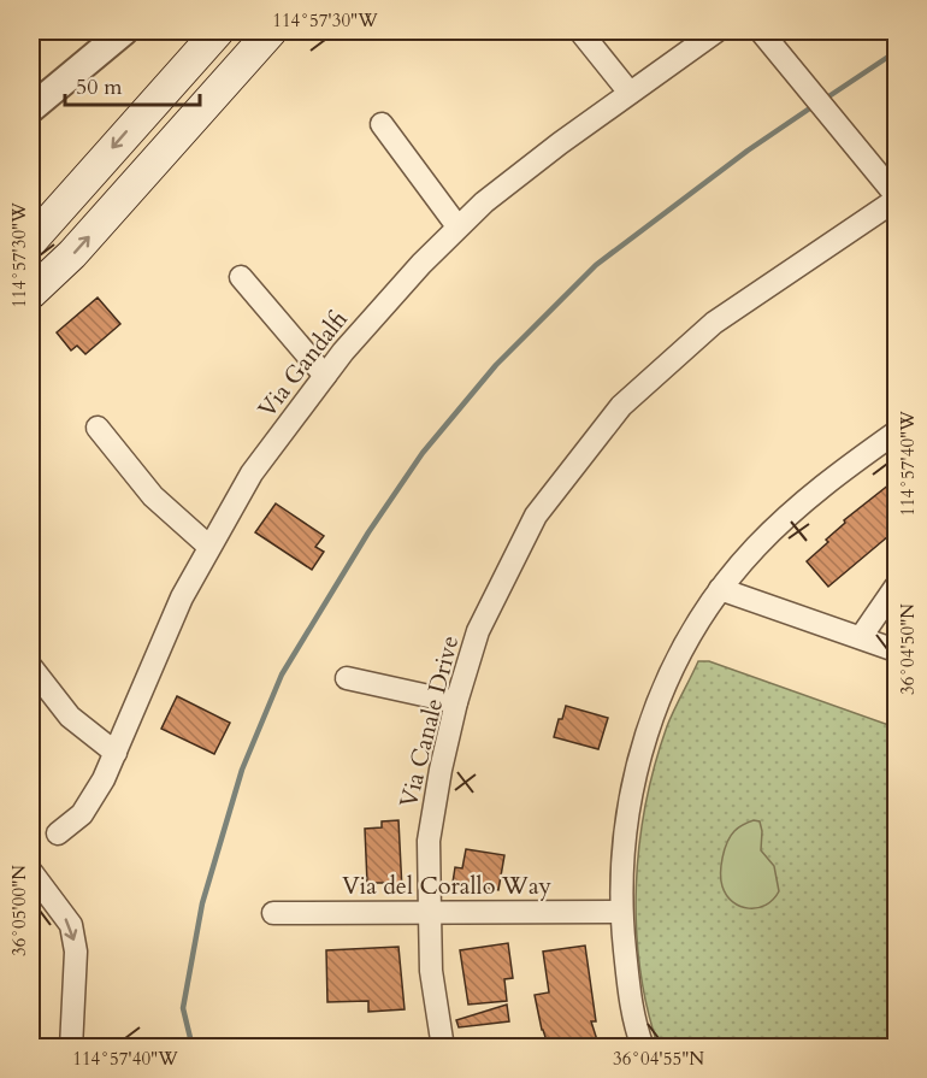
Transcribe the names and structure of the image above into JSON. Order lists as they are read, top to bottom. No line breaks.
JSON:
{"streets":{"street":["Via Gandalfi","Via Canale Drive","Via del Corallo Way"]},"crossings":[["Via Canale Drive","Via del Corallo Way"]],"scale_bar":"50 m","coordinates":["114°57'30\"W","114°57'40\"W","36°04'50\"N","36°05'00\"N","36°04'55\"N"]}
